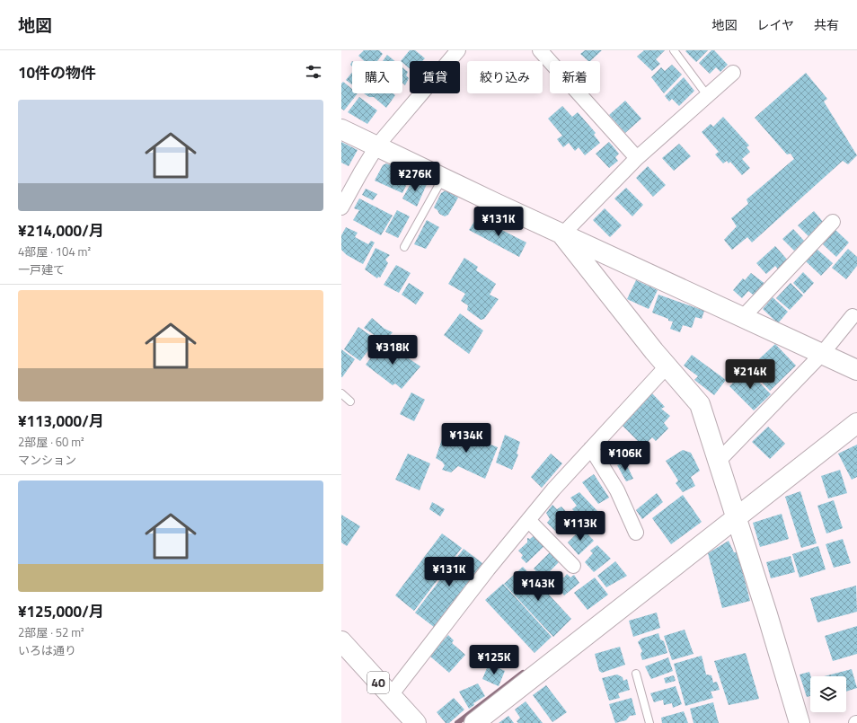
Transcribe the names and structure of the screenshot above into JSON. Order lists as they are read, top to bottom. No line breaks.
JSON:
{"streets":{"street":["40"]},"page":{"header":"地図","nav":["地図","レイヤ","共有"],"heading":"10件の物件","chip":["購入","賃貸","絞り込み","新着"],"list":[{"name":"¥214,000/月","note":"4部屋 · 104 m² · 一戸建て"},{"name":"¥113,000/月","note":"2部屋 · 60 m² · マンション"},{"name":"¥125,000/月","note":"2部屋 · 52 m² · いろは通り"}],"price":["¥276K","¥131K","¥318K","¥214K","¥134K","¥106K","¥113K","¥131K","¥143K","¥125K"]}}
